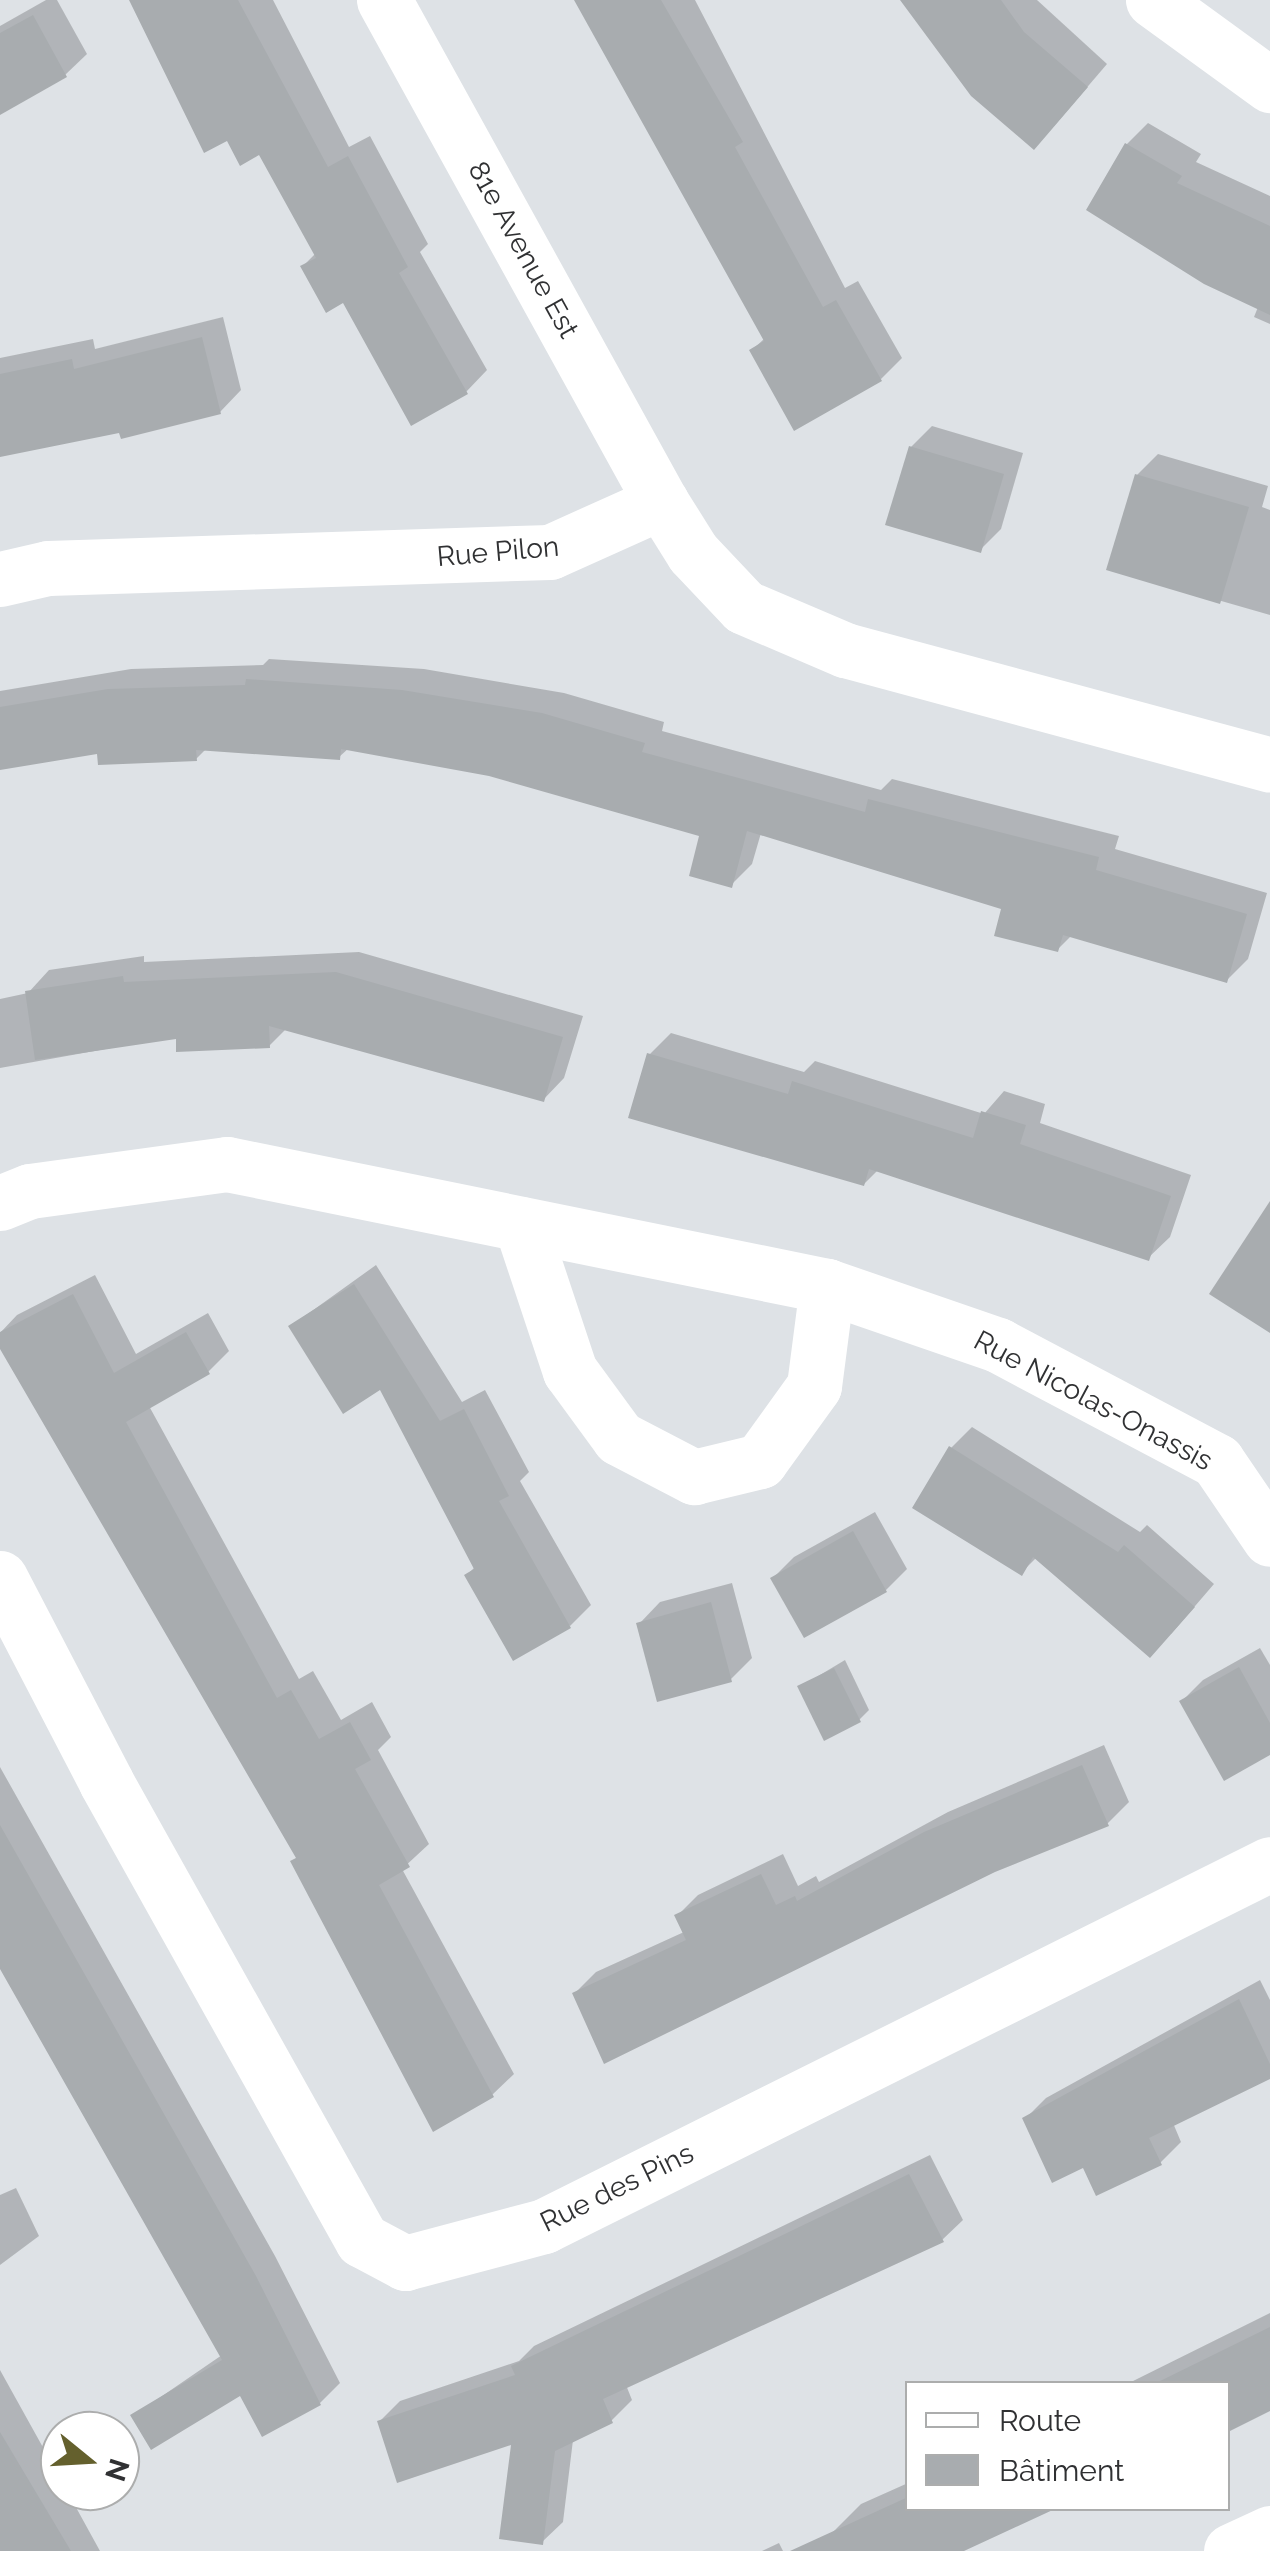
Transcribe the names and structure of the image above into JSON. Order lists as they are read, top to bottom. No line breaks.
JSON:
{"streets":{"street":["81e Avenue Est","Rue Pilon","Rue Nicolas-Onassis","Rue des Pins"]},"crossings":[["81e Avenue Est","Rue Pilon"]],"legend":["Route","Bâtiment"],"north":"right"}
